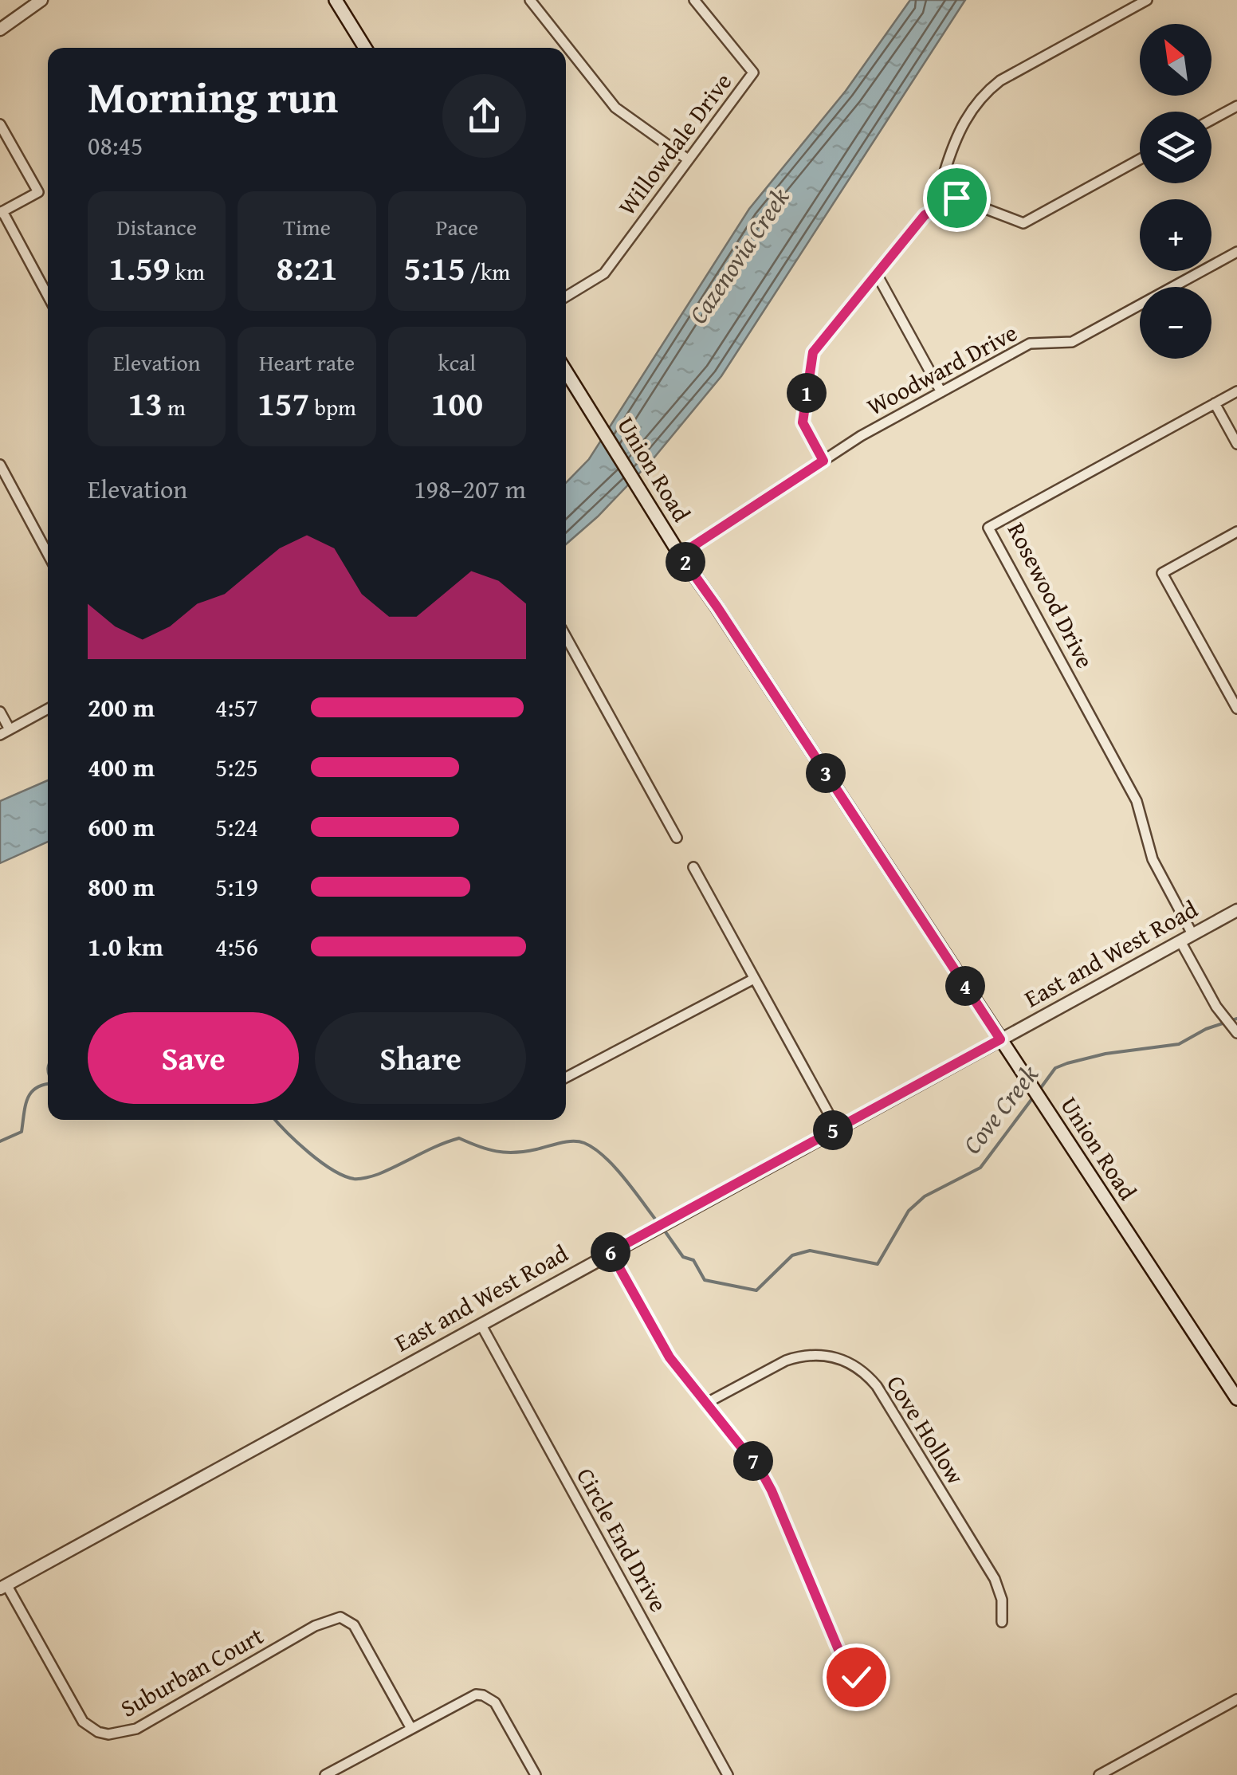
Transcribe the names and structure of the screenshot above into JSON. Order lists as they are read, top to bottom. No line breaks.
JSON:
{"streets":{"main road":["Union Road"],"street":["Willowdale Drive","Woodward Drive","Rosewood Drive","East and West Road","Cove Hollow","Circle End Drive","Suburban Court"]},"crossings":[["Woodward Drive","Union Road"],["Union Road","East and West Road"],["Rosewood Drive","East and West Road"],["East and West Road","Circle End Drive"],["East and West Road","Suburban Court"]],"water":["Cazenovia Creek","Cove Creek"],"north":"top left","page":{"map_buttons":["+","−"],"heading":["Morning run","08:45"],"stats":[["Distance","1.59 km"],["Time","8:21"],["Pace","5:15 /km"],["Elevation","13 m"],["Heart rate","157 bpm"],["kcal","100"]],"pins":["1","2","3","4","5","6","7"],"chart":["Elevation","198–207 m"],"list":[{"name":"200 m","note":"4:57"},{"name":"400 m","note":"5:25"},{"name":"600 m","note":"5:24"},{"name":"800 m","note":"5:19"},{"name":"1.0 km","note":"4:56"}],"buttons":["Save","Share"]}}
